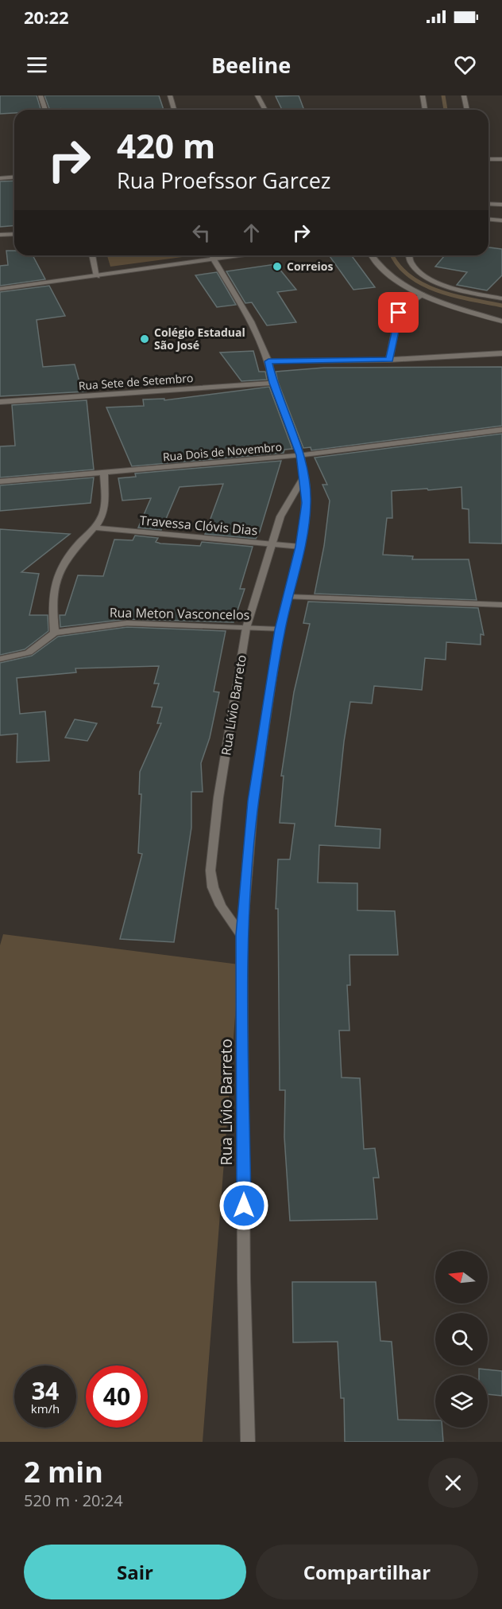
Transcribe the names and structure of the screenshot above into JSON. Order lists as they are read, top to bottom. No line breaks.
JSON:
{"streets":{"street":["Rua Sete de Setembro","Rua Dois de Novembro","Travessa Clóvis Dias","Rua Meton Vasconcelos","Rua Lívio Barreto"]},"crossings":[["Rua Sete de Setembro","Rua Lívio Barreto"],["Rua Dois de Novembro","Rua Lívio Barreto"],["Travessa Clóvis Dias","Rua Lívio Barreto"],["Rua Meton Vasconcelos","Rua Lívio Barreto"]],"places":["Correios","Colégio Estadual São José"],"north":"left","page":{"status":"20:22","header":"Beeline","turn":["420 m","Rua Proefssor Garcez"],"speed":"34 km/h","limit":"40","heading":["2 min","520 m · 20:24"],"buttons":["Sair","Compartilhar"]}}
